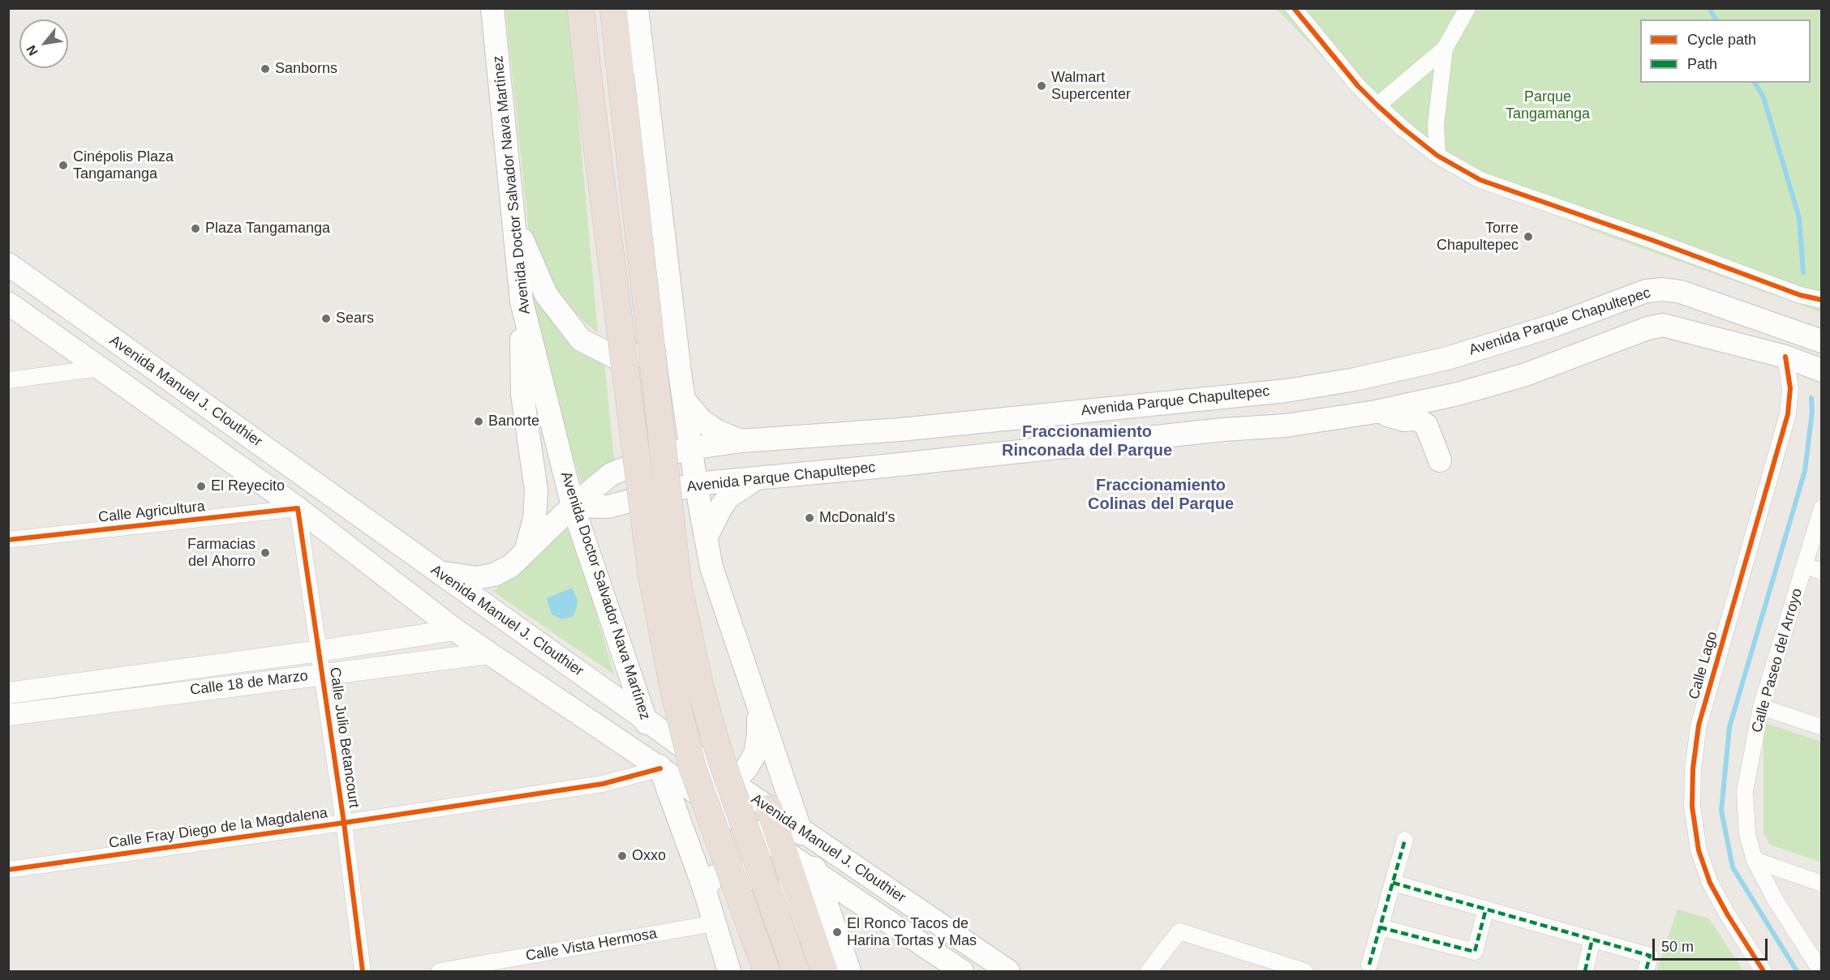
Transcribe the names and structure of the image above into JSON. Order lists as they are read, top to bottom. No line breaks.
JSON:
{"streets":{"main road":["Avenida Doctor Salvador Nava Martínez","Avenida Parque Chapultepec","Avenida Manuel J. Clouthier"],"street":["Calle Agricultura","Calle Paseo del Arroyo","Calle Lago","Calle 18 de Marzo","Calle Julio Betancourt","Calle Fray Diego de la Magdalena","Calle Vista Hermosa"]},"crossings":[["Avenida Doctor Salvador Nava Martínez","Avenida Parque Chapultepec"],["Avenida Doctor Salvador Nava Martínez","Avenida Manuel J. Clouthier"],["Avenida Doctor Salvador Nava Martínez","Calle Fray Diego de la Magdalena"],["Avenida Doctor Salvador Nava Martínez","Calle Vista Hermosa"],["Avenida Parque Chapultepec","Calle Lago"],["Avenida Manuel J. Clouthier","Calle Agricultura"],["Avenida Manuel J. Clouthier","Calle 18 de Marzo"],["Avenida Manuel J. Clouthier","Calle Julio Betancourt"],["Avenida Manuel J. Clouthier","Calle Fray Diego de la Magdalena"],["Calle Agricultura","Calle Julio Betancourt"],["Calle 18 de Marzo","Calle Julio Betancourt"],["Calle Julio Betancourt","Calle Fray Diego de la Magdalena"]],"districts":["Fraccionamiento Rinconada del Parque","Fraccionamiento Colinas del Parque"],"parks":["Parque Tangamanga"],"places":["Sanborns","Walmart Supercenter","Cinépolis Plaza Tangamanga","Plaza Tangamanga","Torre Chapultepec","Sears","Banorte","El Reyecito","McDonald's","Farmacias del Ahorro","Oxxo","El Ronco Tacos de Harina Tortas y Mas"],"legend":["Cycle path","Path"],"scale_bar":"50 m","north":"bottom left"}
